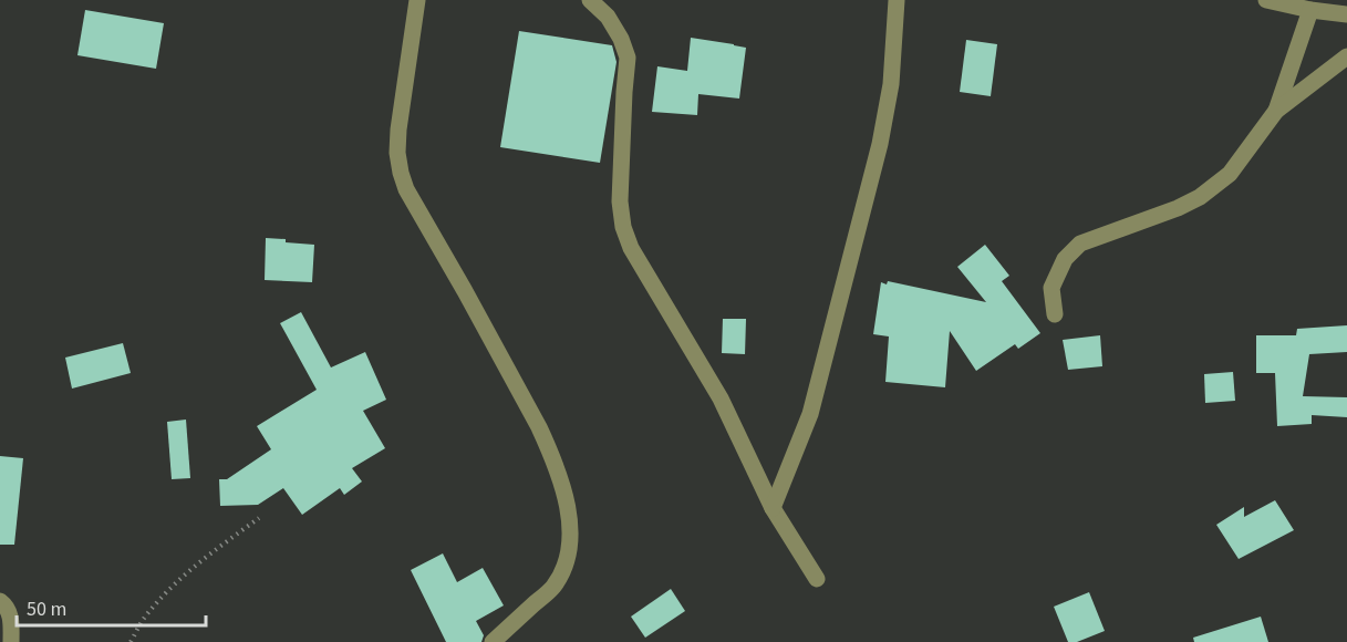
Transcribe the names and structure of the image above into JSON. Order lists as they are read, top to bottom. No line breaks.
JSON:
{"scale_bar":"50 m"}
